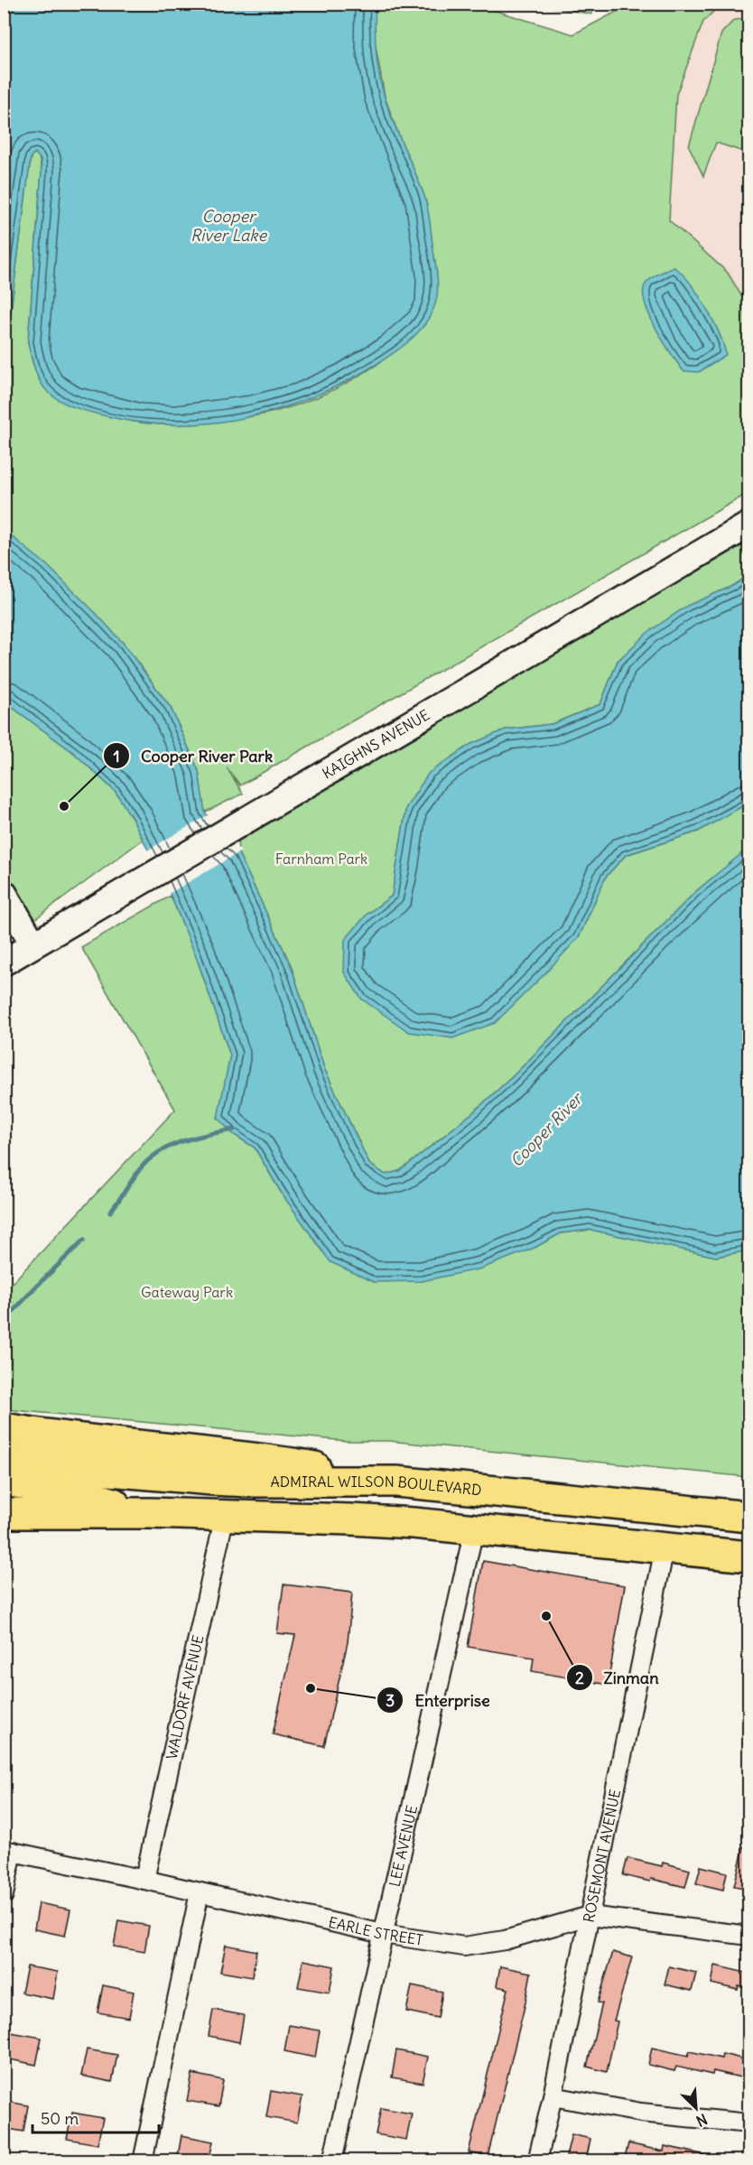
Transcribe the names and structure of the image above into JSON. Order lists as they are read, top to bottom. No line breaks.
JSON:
{"streets":{"highway":["ADMIRAL WILSON BOULEVARD"],"main road":["KAIGHNS AVENUE"],"street":["WALDORF AVENUE","LEE AVENUE","ROSEMONT AVENUE","EARLE STREET"]},"crossings":[["WALDORF AVENUE","EARLE STREET"],["LEE AVENUE","EARLE STREET"],["ROSEMONT AVENUE","EARLE STREET"]],"water":["Cooper River Lake","Cooper River"],"parks":["Farnham Park","Gateway Park"],"places":["Cooper River Park","Zinman","Enterprise"],"scale_bar":"50 m","north":"bottom right"}
